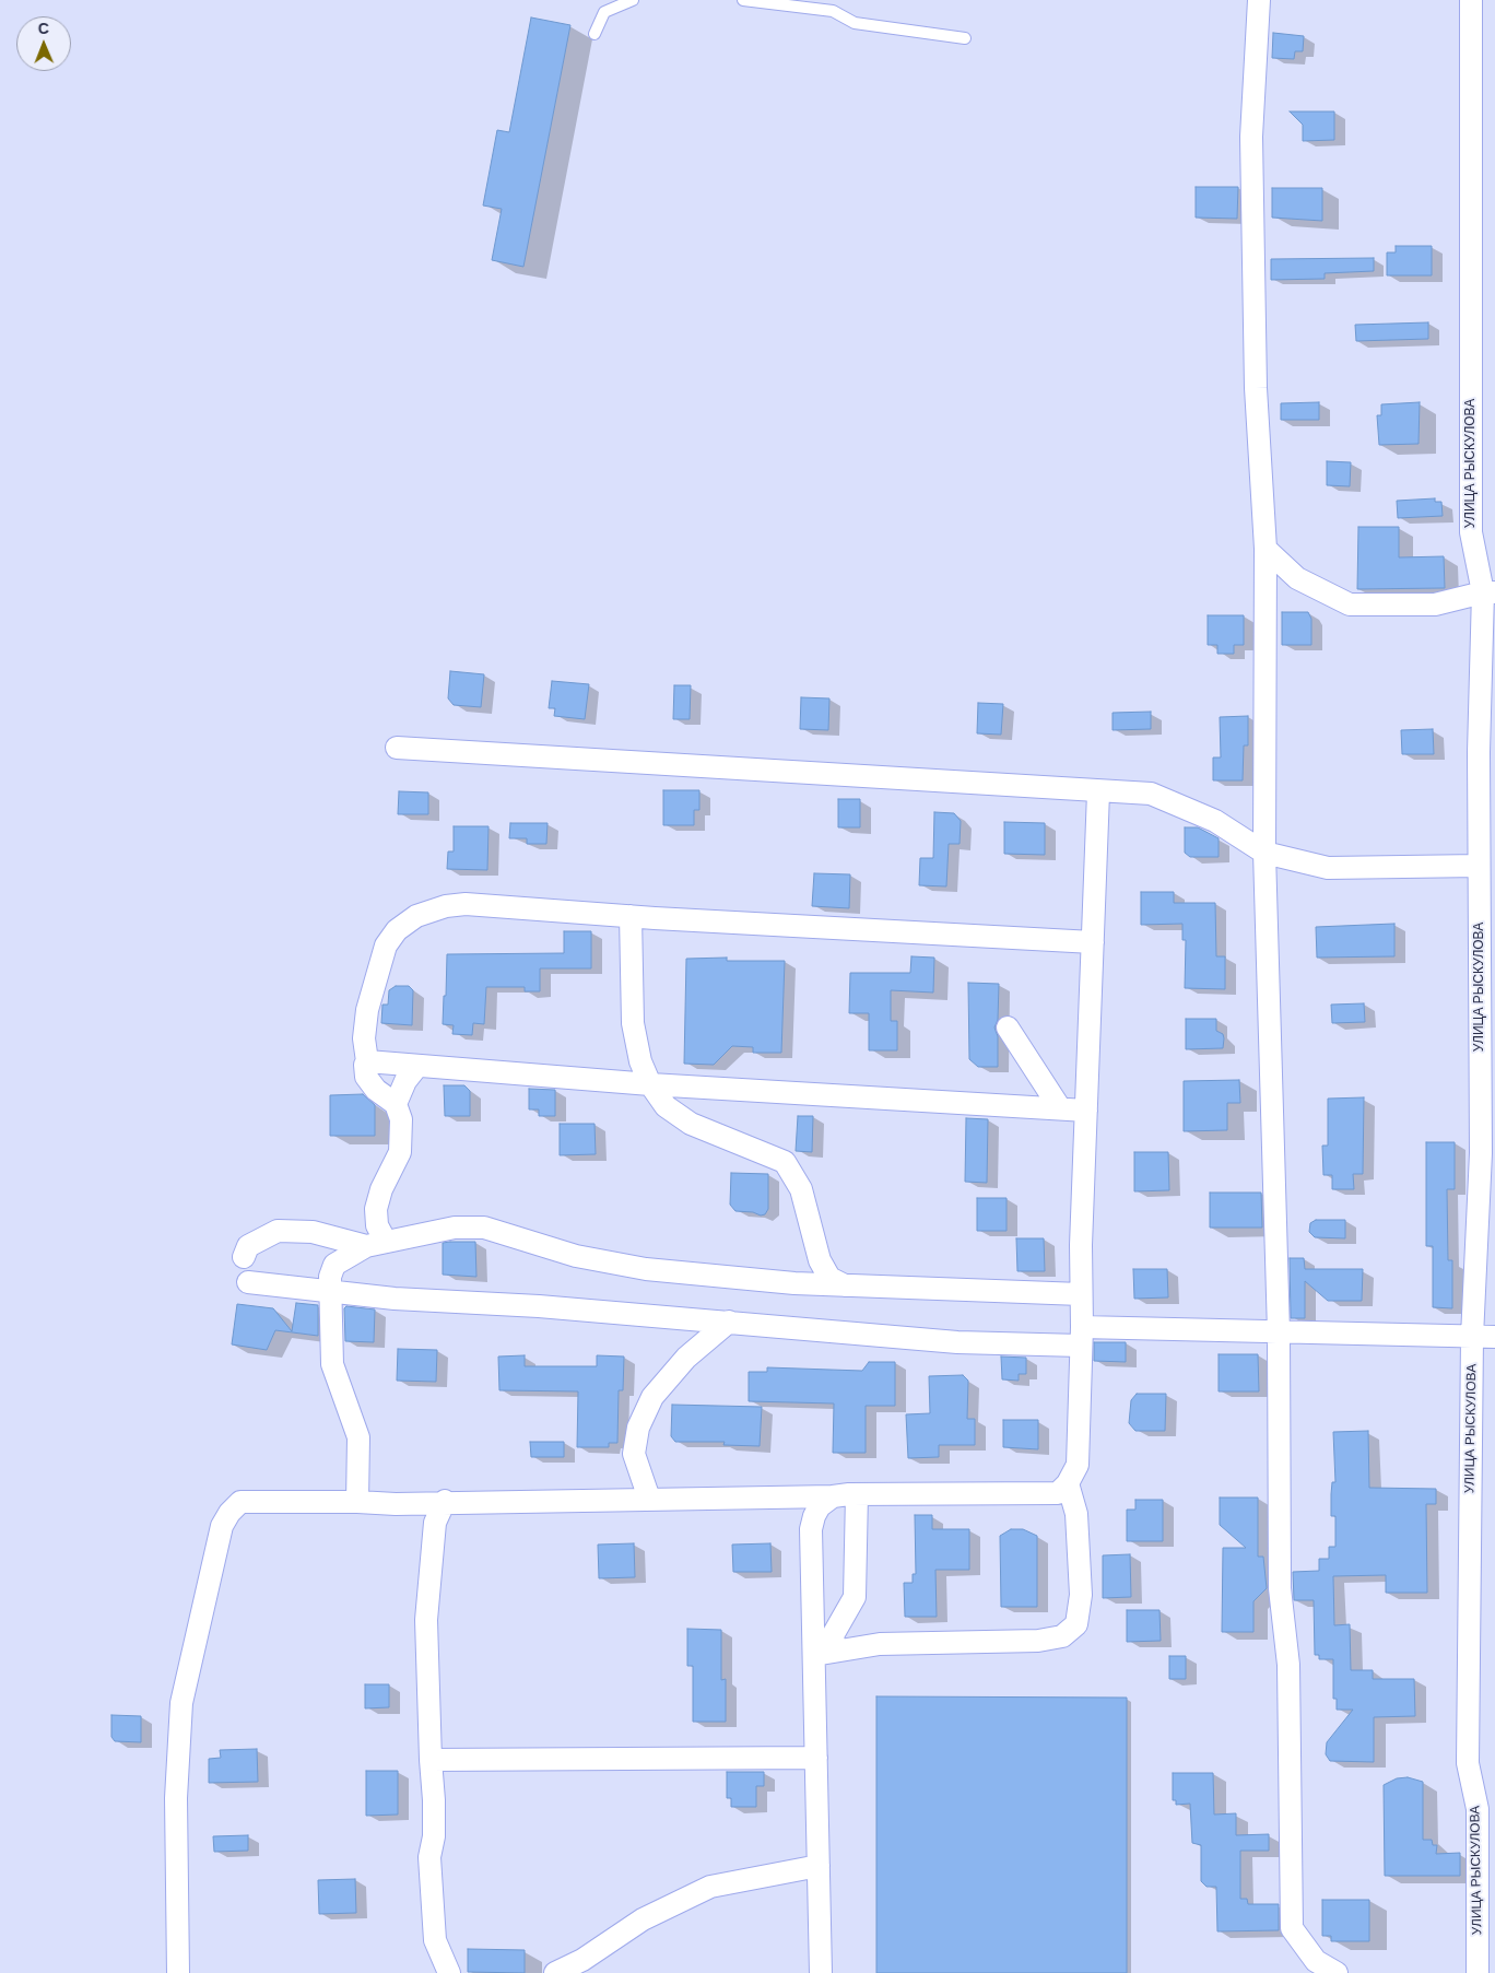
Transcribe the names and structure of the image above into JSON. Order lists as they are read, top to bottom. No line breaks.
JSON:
{"streets":{"street":["УЛИЦА РЫСКУЛОВА"]},"north":"top"}
